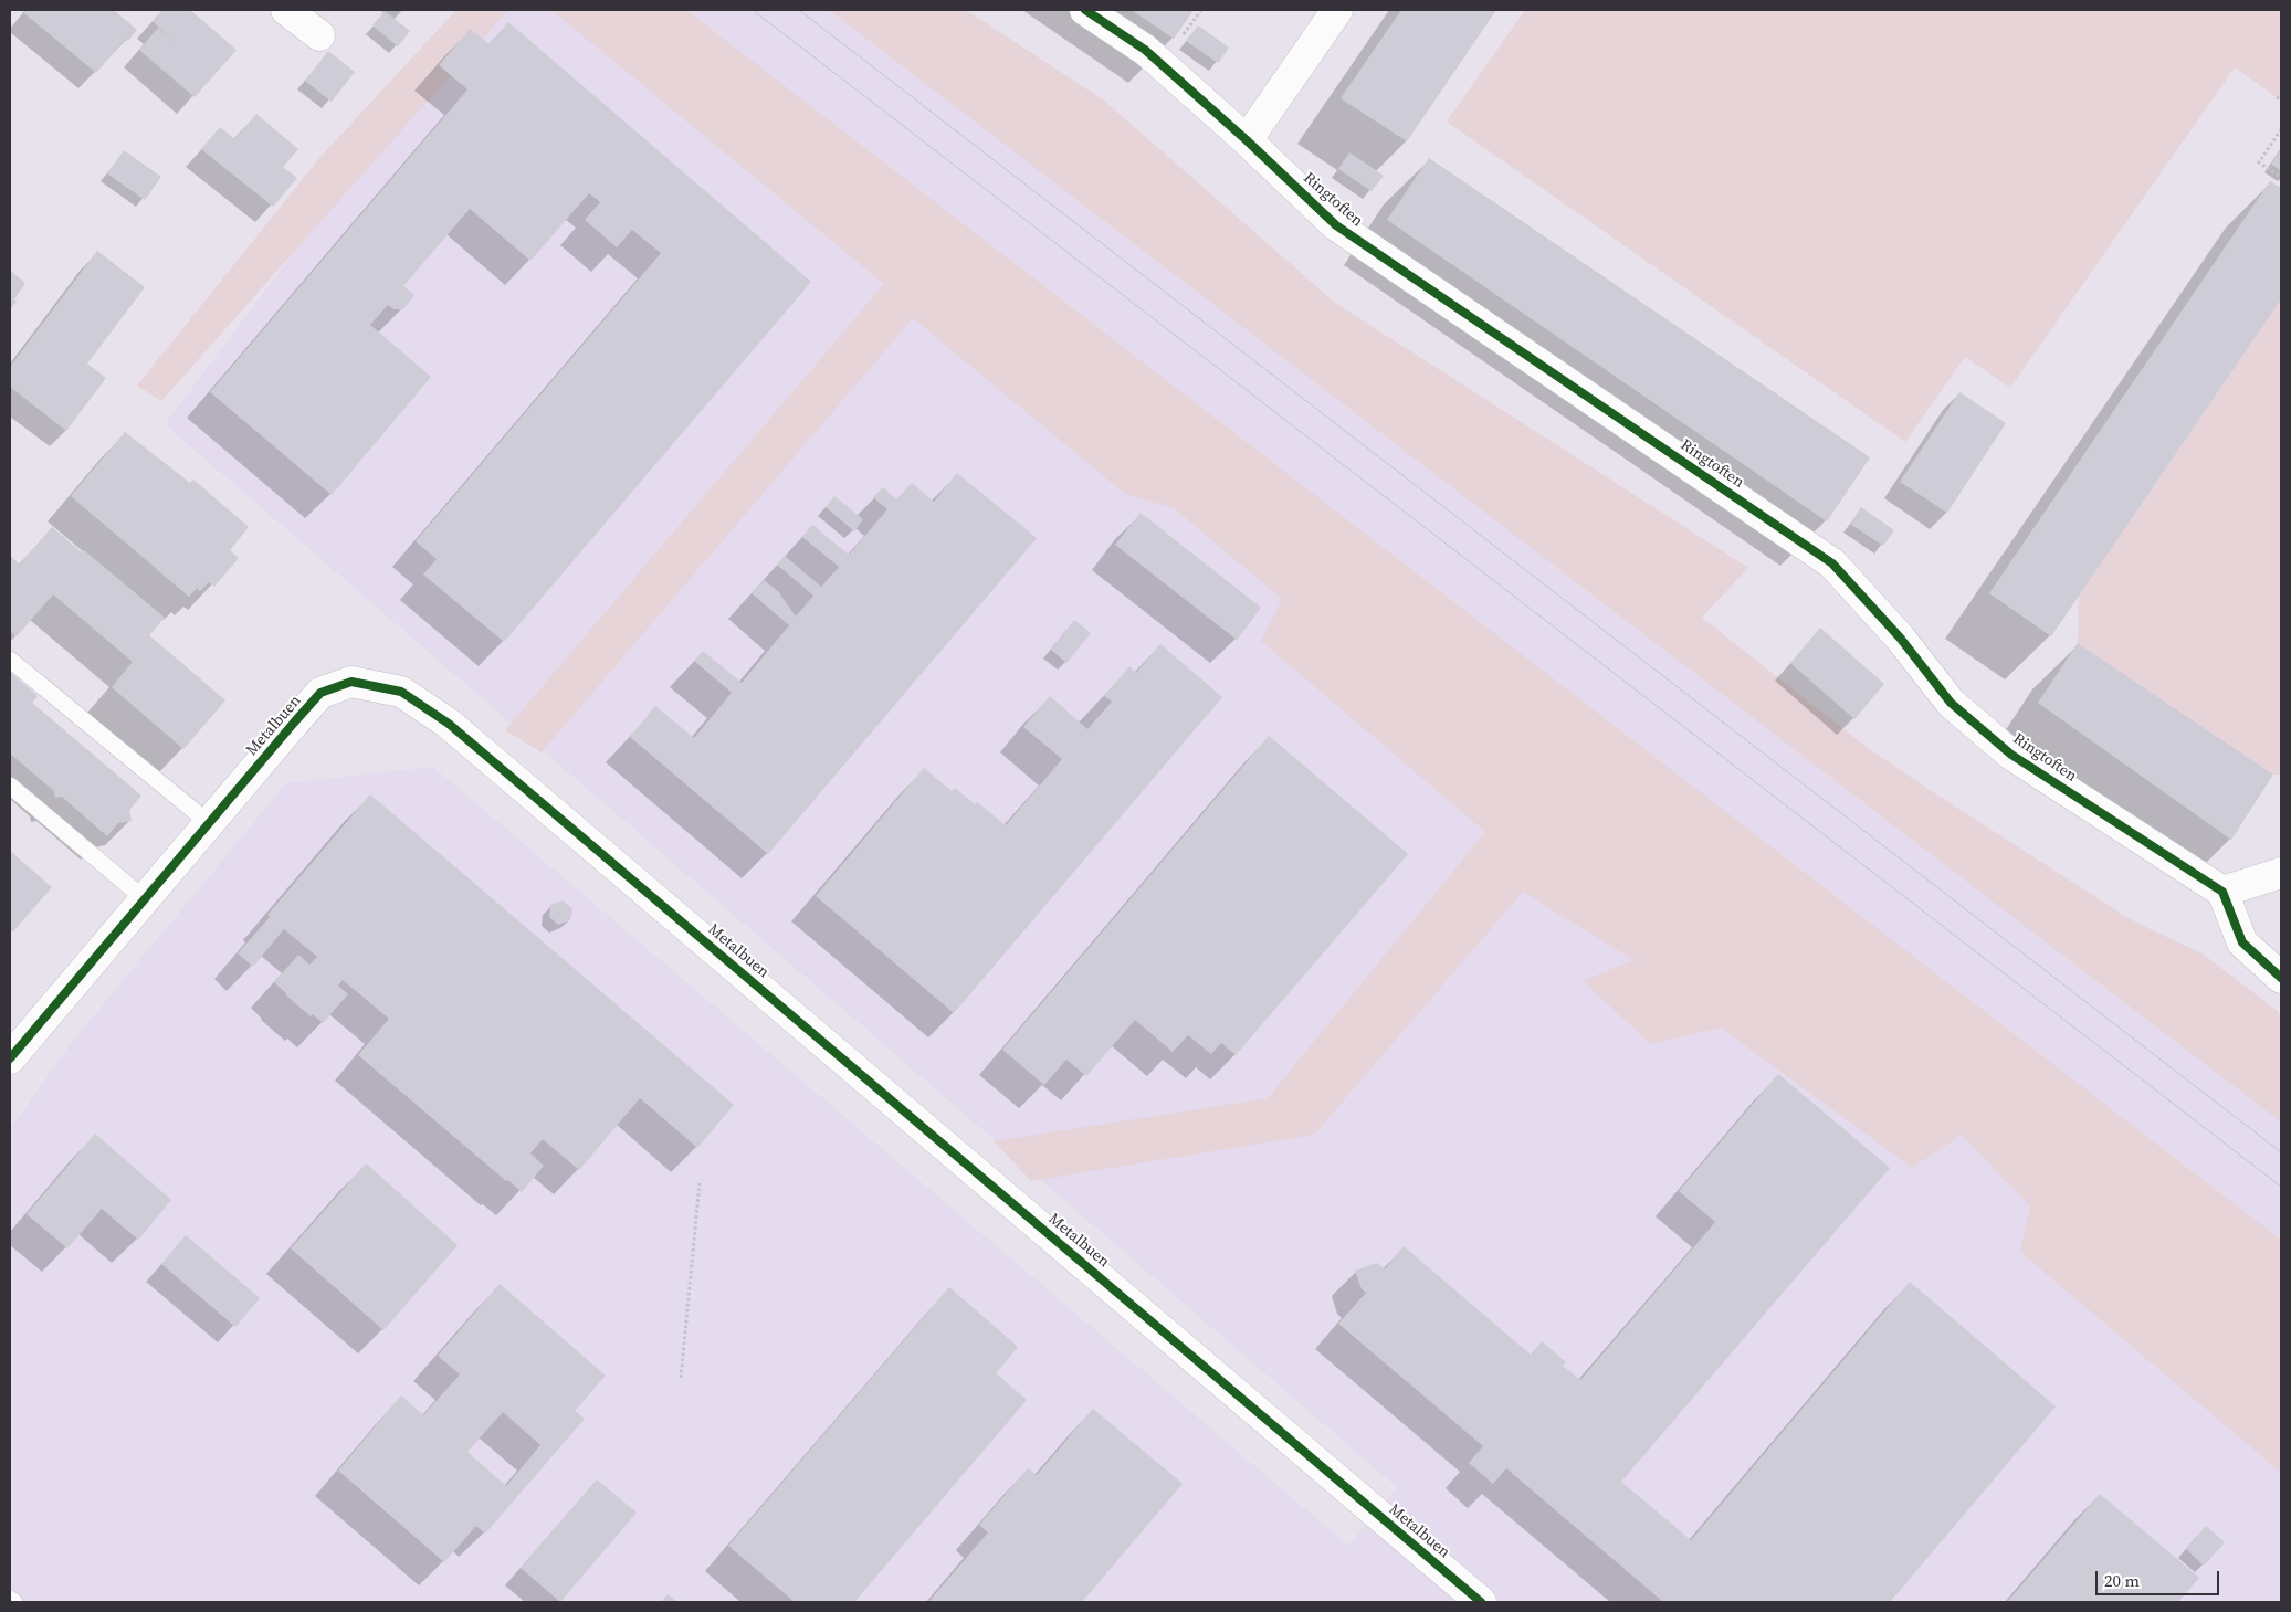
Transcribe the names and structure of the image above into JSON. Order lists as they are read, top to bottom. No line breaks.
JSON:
{"streets":{"street":["Ringtoften","Metalbuen"]},"scale_bar":"20 m"}
